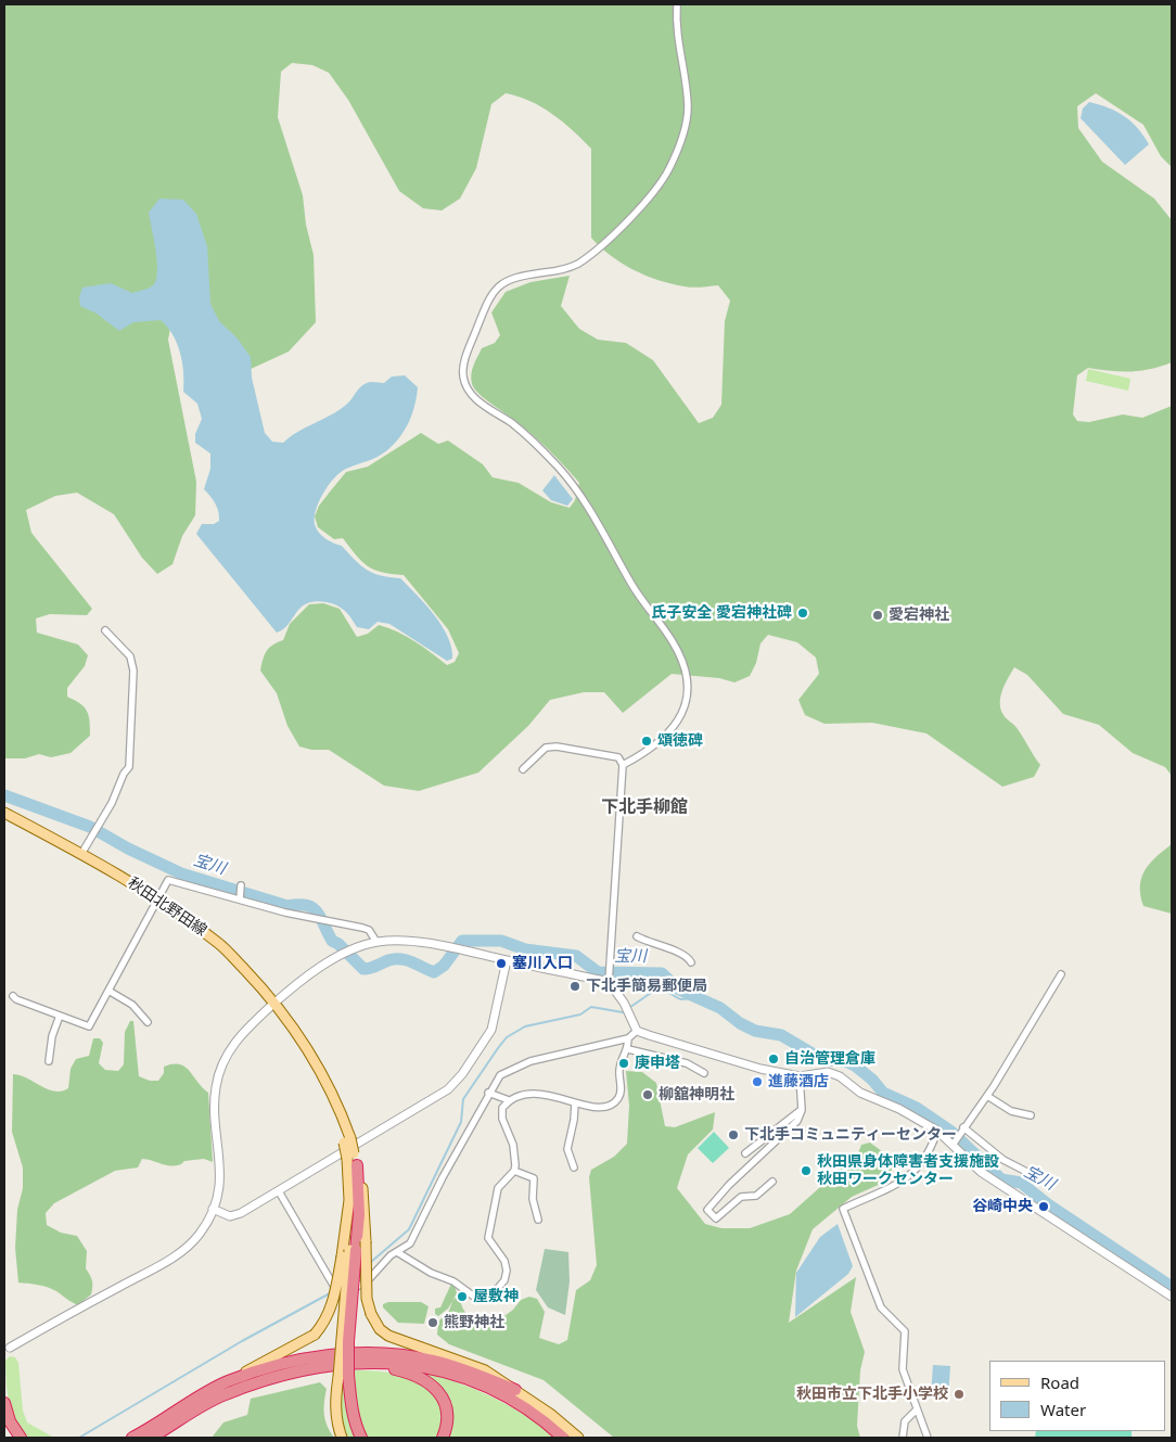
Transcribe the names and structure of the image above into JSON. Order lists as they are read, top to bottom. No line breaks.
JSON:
{"streets":{"main road":["秋田北野田線"]},"districts":["下北手柳館"],"water":["宝川"],"places":["氏子安全 愛宕神社碑","愛宕神社","頌徳碑","塞川入口","下北手簡易郵便局","自治管理倉庫","庚申塔","進藤酒店","柳舘神明社","下北手コミュニティーセンター","秋田県身体障害者支援施設 秋田ワークセンター","谷崎中央","屋敷神","熊野神社","秋田市立下北手小学校"],"legend":["Road","Water"]}
